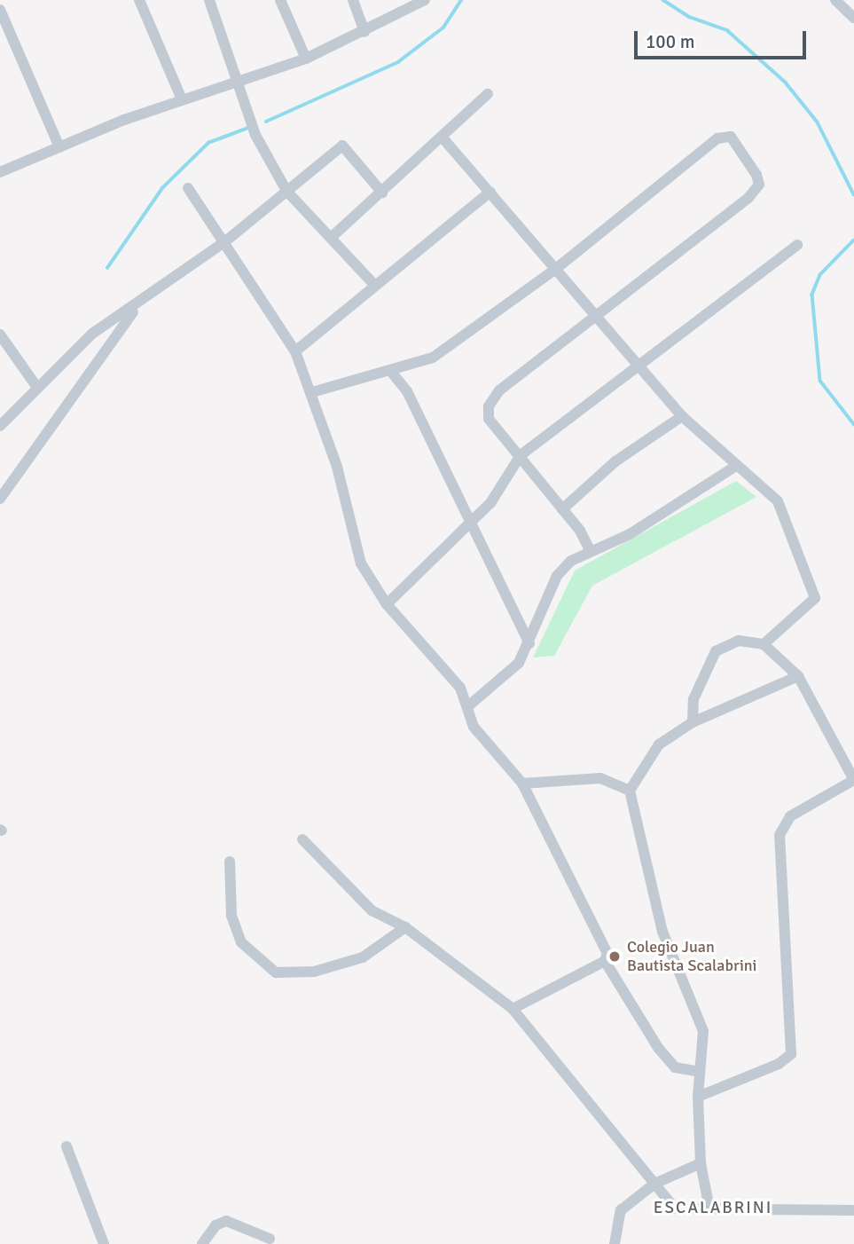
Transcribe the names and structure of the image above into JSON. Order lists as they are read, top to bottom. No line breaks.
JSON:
{"districts":["ESCALABRINI"],"places":["Colegio Juan Bautista Scalabrini"],"scale_bar":"100 m"}
